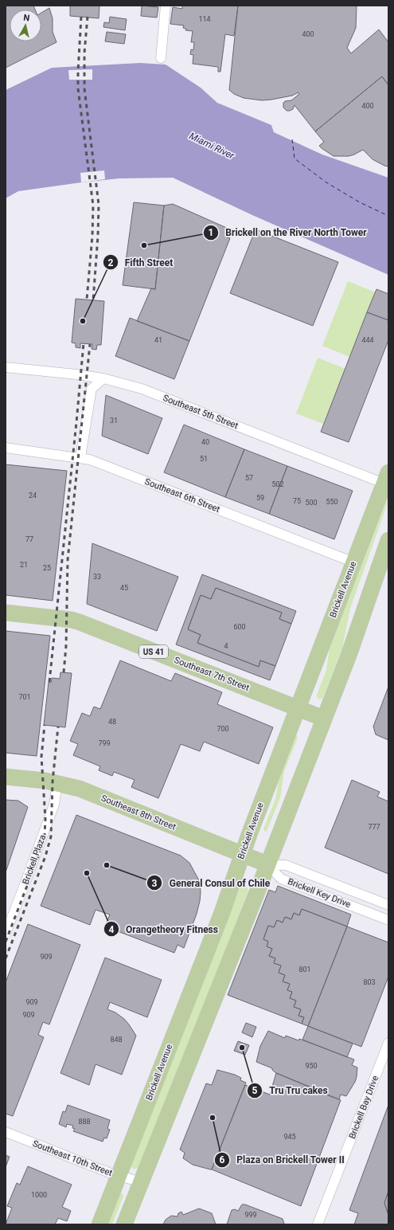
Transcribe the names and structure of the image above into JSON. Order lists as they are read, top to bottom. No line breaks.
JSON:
{"streets":{"main road":["Brickell Avenue","US 41","Southeast 7th Street","Southeast 8th Street"],"street":["Southeast 5th Street","Southeast 6th Street","Brickell Plaza","Brickell Key Drive","Brickell Bay Drive","Southeast 10th Street"]},"crossings":[["Southeast 5th Street","Brickell Avenue"],["Southeast 6th Street","Brickell Avenue"],["Brickell Avenue","Southeast 7th Street"],["Brickell Avenue","Southeast 8th Street"],["Brickell Avenue","Southeast 10th Street"],["Southeast 8th Street","Brickell Plaza"],["Southeast 8th Street","Brickell Key Drive"]],"water":["Miami River"],"places":["Brickell on the River North Tower","Fifth Street","General Consul of Chile","Orangetheory Fitness","Tru Tru cakes","Plaza on Brickell Tower II"],"house_numbers":["114","400","400","41","444","31","40","51","57","502","24","59","75","550","500","77","21","25","33","45","600","4","701","48","700","799","777","909","801","803","909","909","848","950","888","945","1000","999"],"north":"top"}
